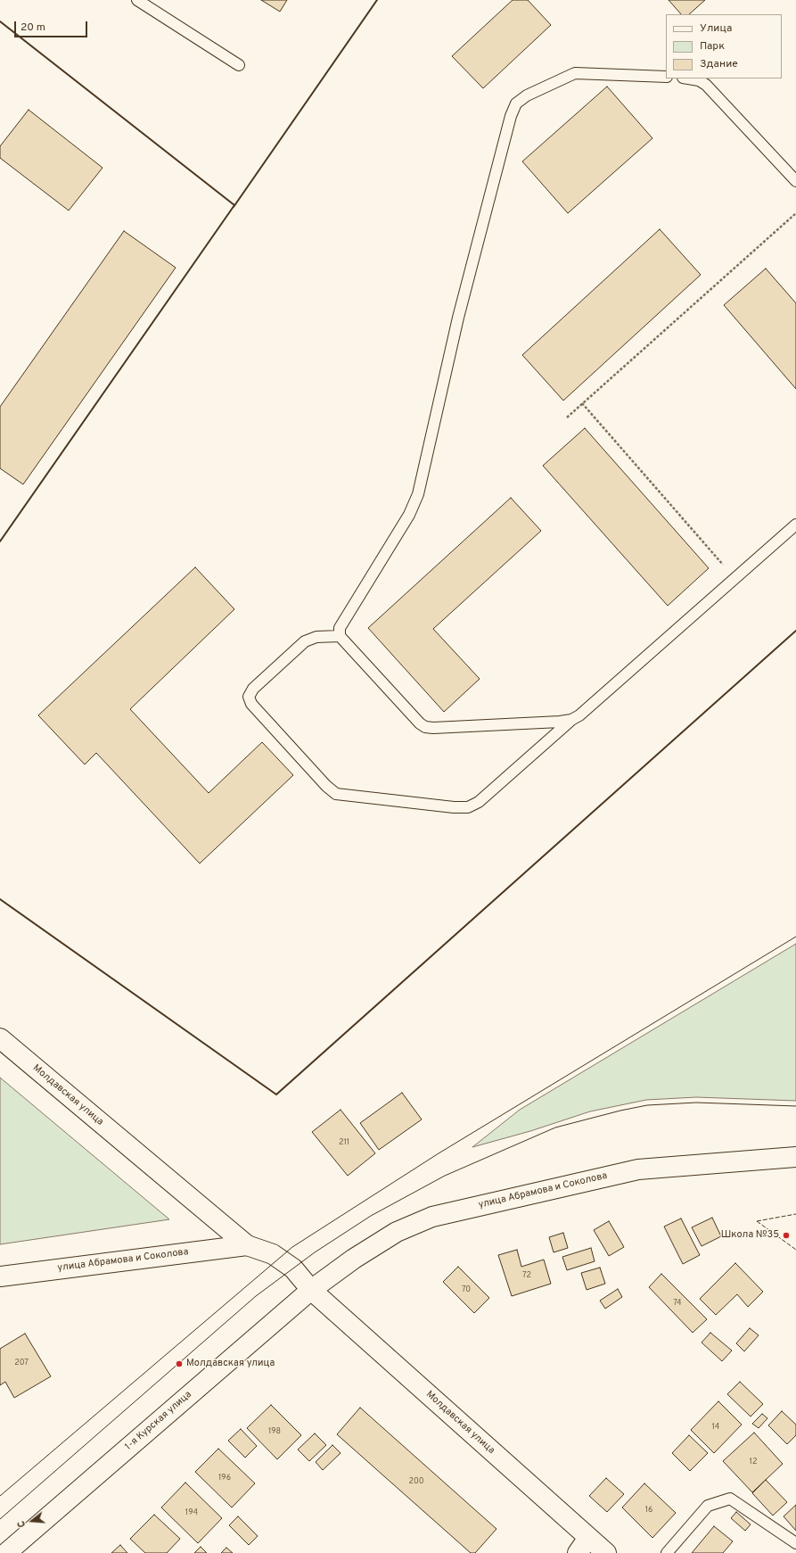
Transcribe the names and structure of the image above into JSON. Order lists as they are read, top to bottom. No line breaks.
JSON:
{"streets":{"street":["Молдавская улица","улица Абрамова и Соколова","1-я Курская улица"]},"crossings":[["Молдавская улица","улица Абрамова и Соколова"],["Молдавская улица","1-я Курская улица"],["улица Абрамова и Соколова","1-я Курская улица"]],"places":["Школа №35","Молдавская улица"],"house_numbers":["211","72","70","74","207","14","198","12","196","200","16","194"],"legend":["Улица","Парк","Здание"],"scale_bar":"20 m","north":"left"}
